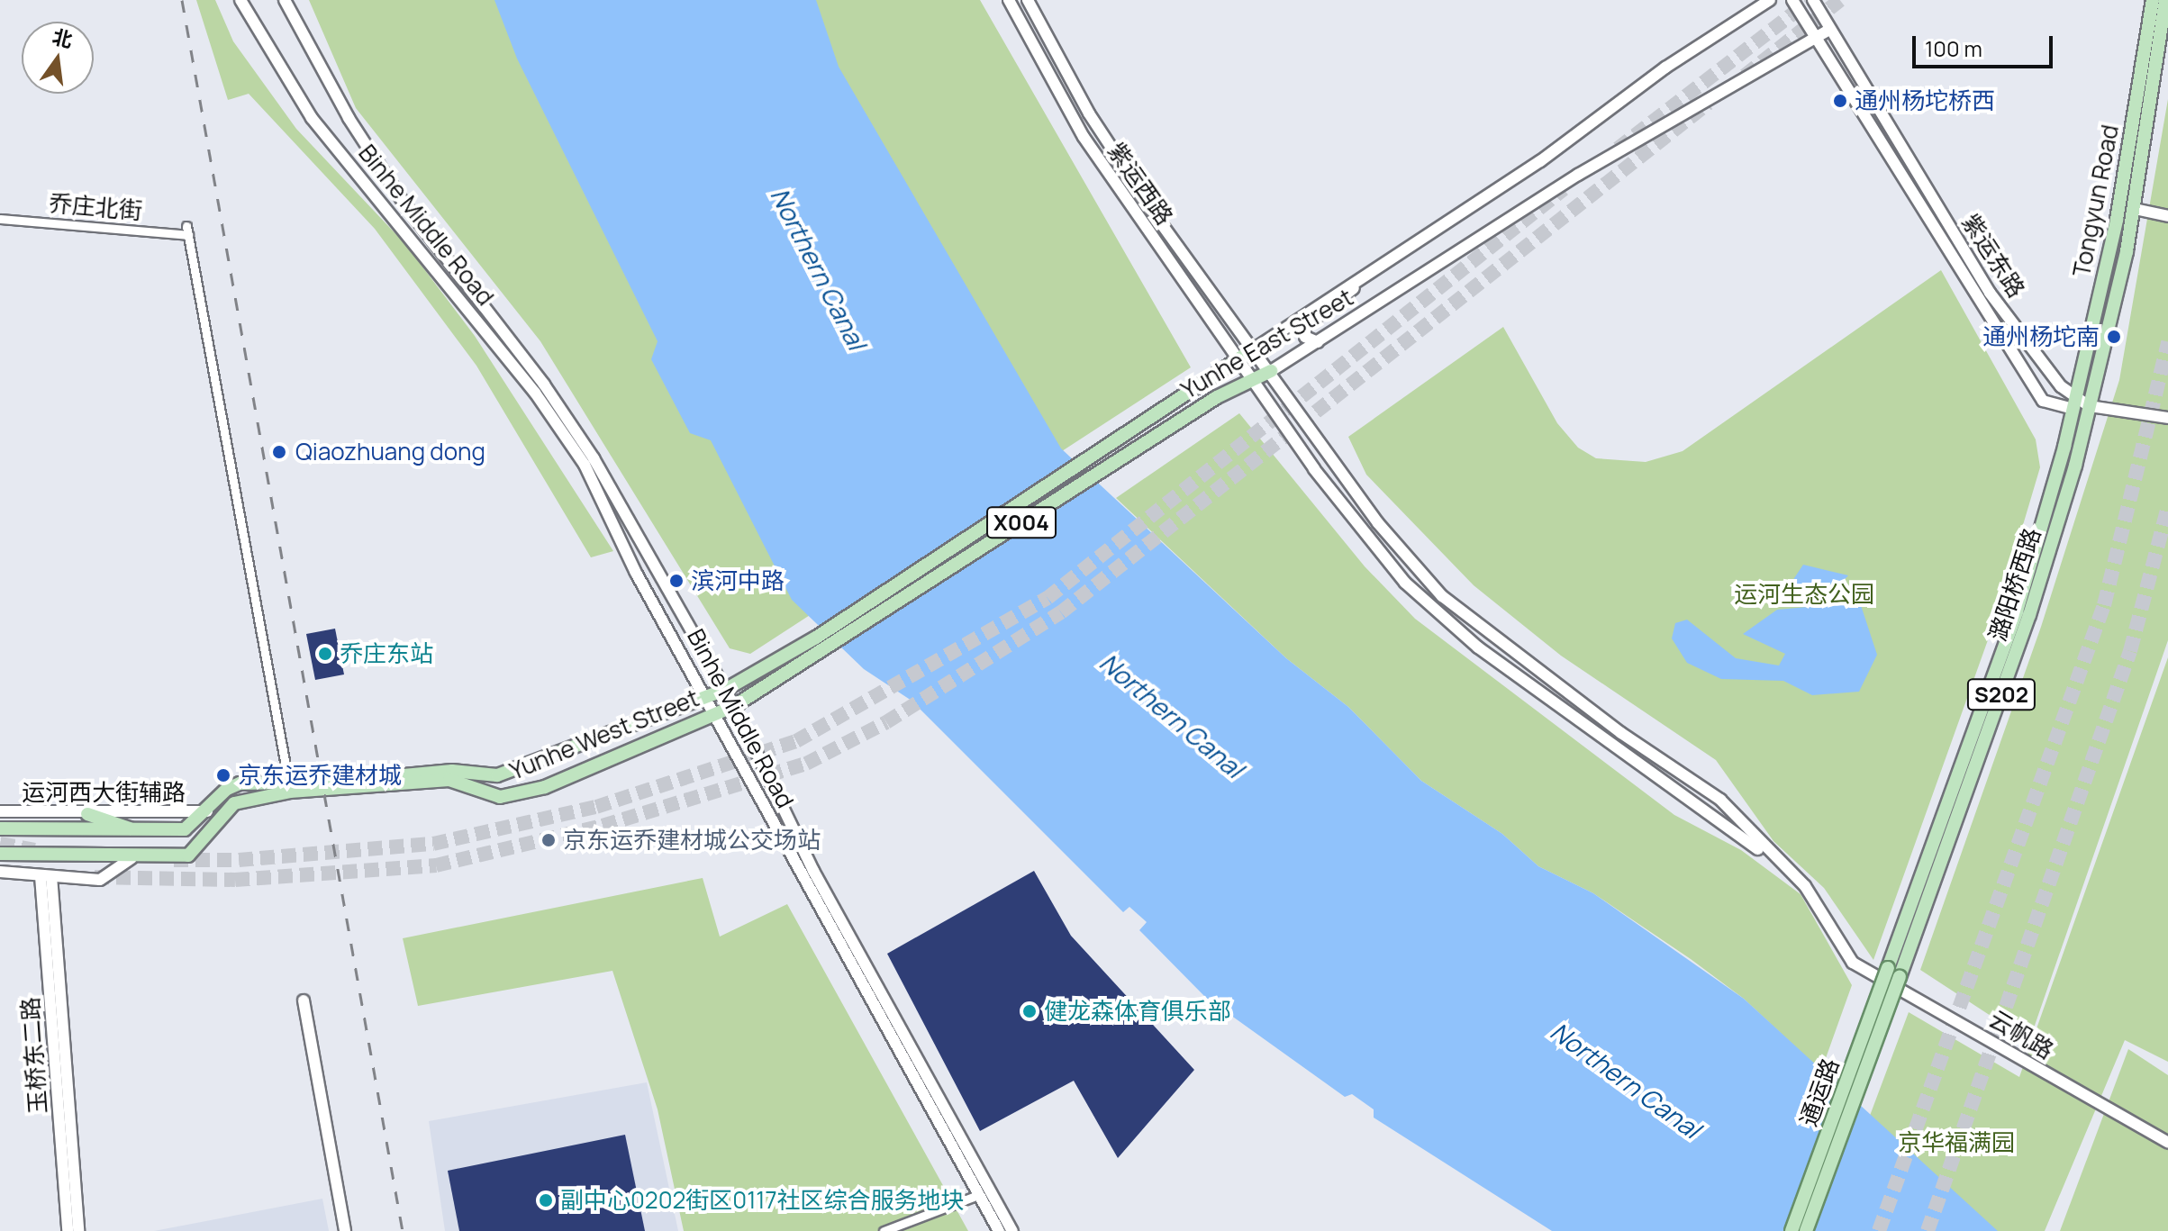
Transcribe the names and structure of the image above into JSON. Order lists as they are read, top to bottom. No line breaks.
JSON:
{"streets":{"main road":["紫运西路","Tongyun Road","Binhe Middle Road","紫运东路","Yunhe East Street","X004","潞阳桥西路","S202","Yunhe West Street","运河西大街辅路","云帆路","玉桥东二路","通运路"],"street":["乔庄北街"]},"crossings":[["紫运西路","Yunhe East Street"],["紫运西路","云帆路"],["Tongyun Road","紫运东路"],["Tongyun Road","潞阳桥西路"],["乔庄北街","Yunhe West Street"],["Binhe Middle Road","Yunhe East Street"],["Binhe Middle Road","Yunhe West Street"],["紫运东路","Yunhe East Street"],["紫运东路","潞阳桥西路"],["Yunhe East Street","Yunhe West Street"],["潞阳桥西路","通运路"],["Yunhe West Street","运河西大街辅路"]],"water":["Northern Canal"],"parks":["运河生态公园","京华福满园"],"places":["通州杨坨桥西","通州杨坨南","Qiaozhuang dong","滨河中路","乔庄东站","京东运乔建材城","京东运乔建材城公交场站","健龙森体育俱乐部","副中心0202街区0117社区综合服务地块"],"scale_bar":"100 m","north":"top"}
